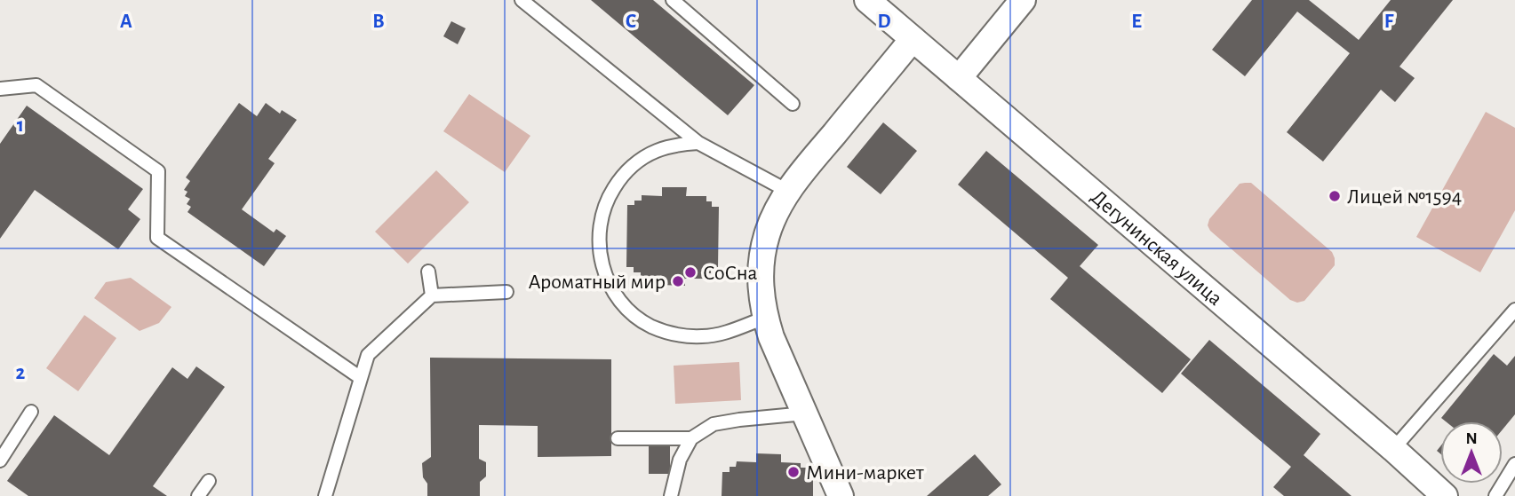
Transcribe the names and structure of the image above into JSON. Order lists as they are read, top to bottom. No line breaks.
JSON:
{"streets":{"street":["Дегунинская улица"]},"places":["Лицей №1594","СоСна","Ароматный мир","Мини-маркет"],"north":"top","grid":{"columns":["A","B","C","D","E","F"],"rows":["1","2"]}}
